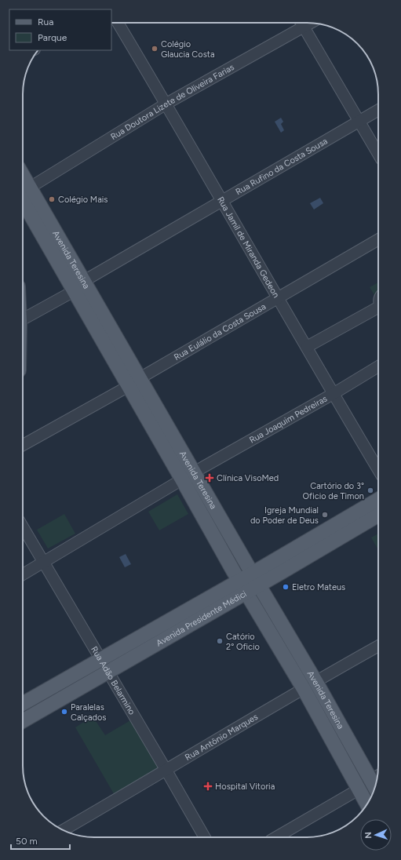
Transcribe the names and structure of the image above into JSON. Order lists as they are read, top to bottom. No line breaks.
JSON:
{"streets":{"main road":["Avenida Teresina","Avenida Presidente Médici"],"street":["Rua Doutora Lizete de Oliveira Farias","Rua Rufino da Costa Sousa","Rua Jamil de Miranda Gedeon","Rua Eulálio da Costa Sousa","Rua Joaquim Pedreiras","Rua Adão Belarmino","Rua Antônio Marques"]},"crossings":[["Rua Doutora Lizete de Oliveira Farias","Rua Jamil de Miranda Gedeon"],["Rua Doutora Lizete de Oliveira Farias","Avenida Teresina"],["Rua Rufino da Costa Sousa","Rua Jamil de Miranda Gedeon"],["Rua Rufino da Costa Sousa","Avenida Teresina"],["Rua Jamil de Miranda Gedeon","Rua Eulálio da Costa Sousa"],["Rua Jamil de Miranda Gedeon","Rua Joaquim Pedreiras"],["Avenida Teresina","Rua Eulálio da Costa Sousa"],["Avenida Teresina","Rua Joaquim Pedreiras"],["Avenida Teresina","Avenida Presidente Médici"],["Avenida Teresina","Rua Antônio Marques"],["Rua Joaquim Pedreiras","Rua Adão Belarmino"],["Avenida Presidente Médici","Rua Adão Belarmino"],["Rua Adão Belarmino","Rua Antônio Marques"]],"places":{"other":["Colégio Glaucia Costa","Colégio Mais","Cartório do 3° Oficio de Timon","Igreja Mundial do Poder de Deus","Eletro Mateus","Catório 2° Oficio","Paralelas Calçados"],"health":["Clínica VisoMed","Hospital Vitoria"]},"legend":["Rua","Parque"],"scale_bar":"50 m","north":"left"}
